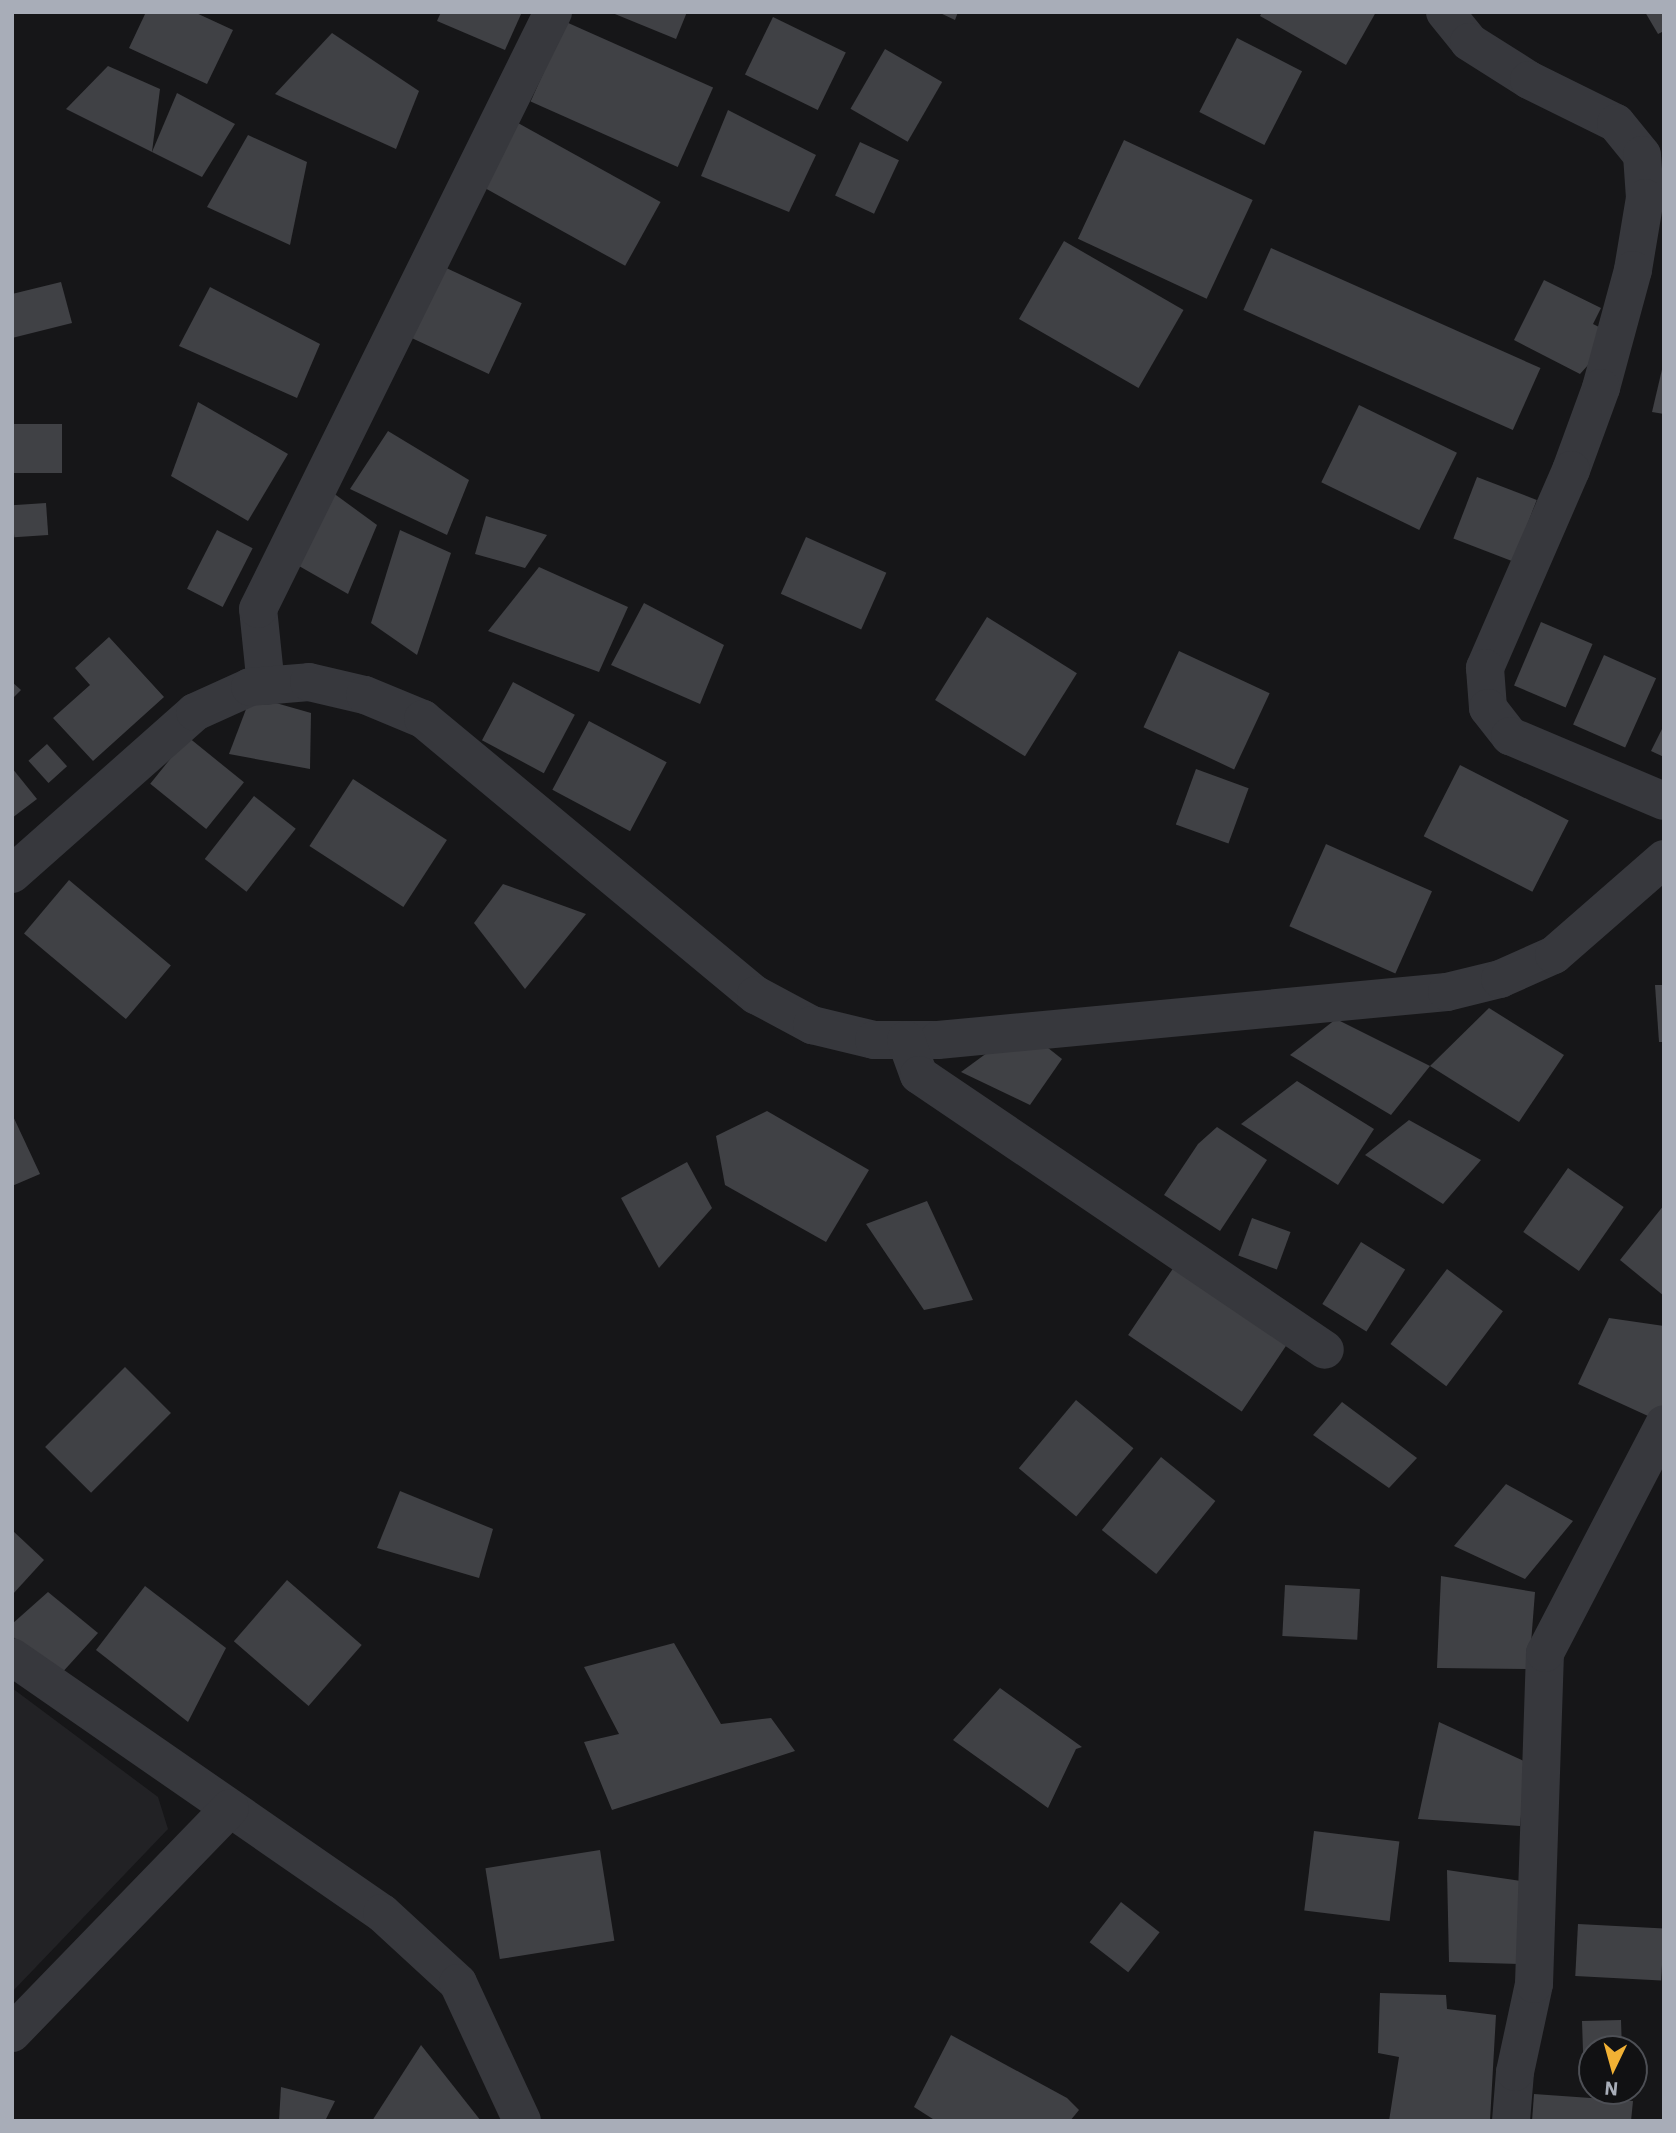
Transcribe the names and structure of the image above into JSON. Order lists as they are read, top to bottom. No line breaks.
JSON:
{"north":"bottom"}
